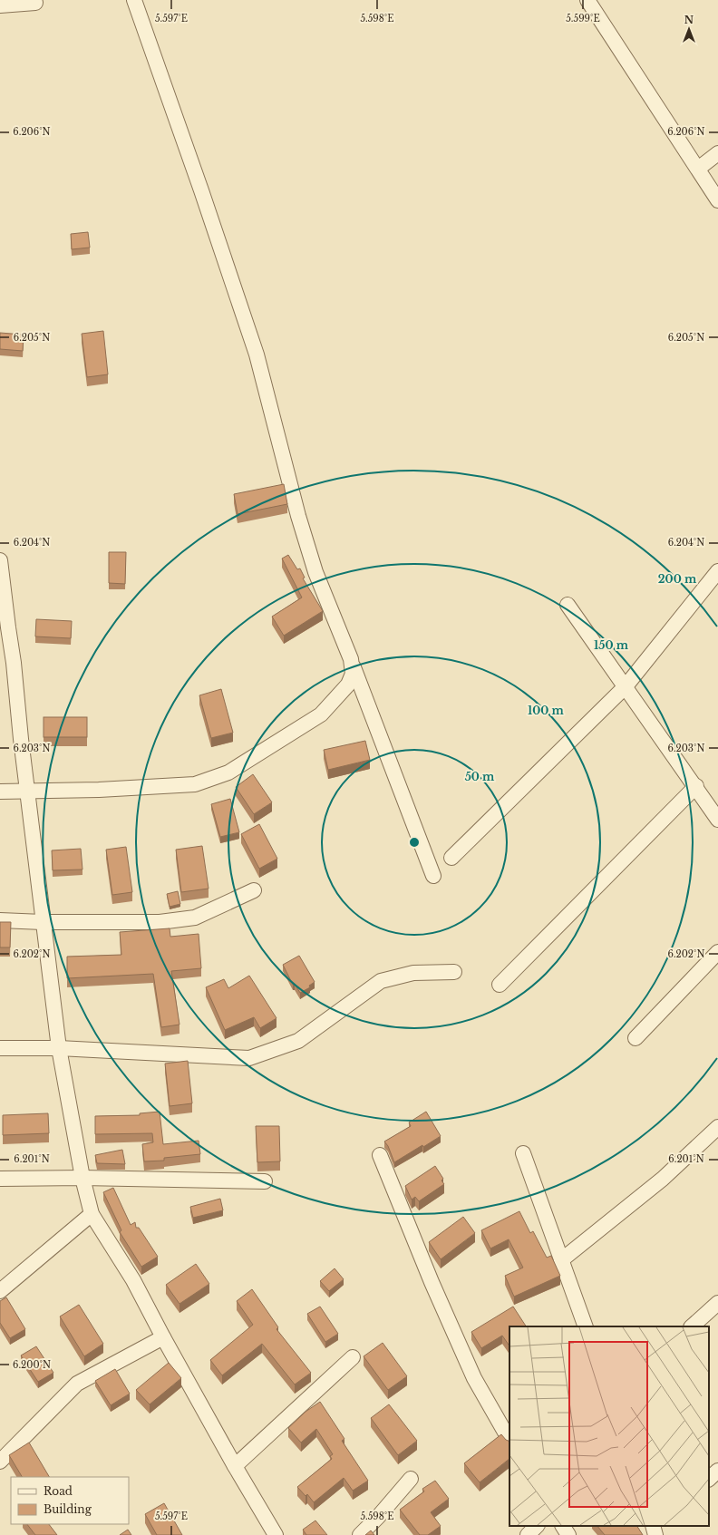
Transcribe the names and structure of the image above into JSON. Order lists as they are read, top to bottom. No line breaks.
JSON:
{"legend":["Road","Building"],"north":"top","coordinates":["5.597°E","5.598°E","5.599°E","6.206°N","6.205°N","6.204°N","6.203°N","6.202°N","6.201°N","6.200°N"],"rings":["200 m","150 m","100 m","50 m"]}
